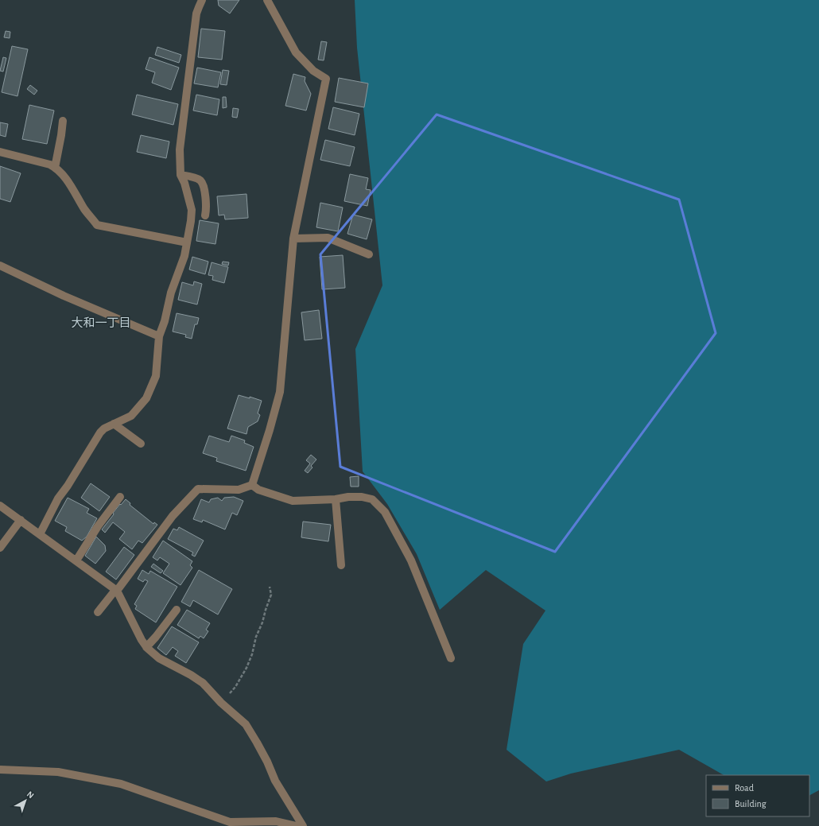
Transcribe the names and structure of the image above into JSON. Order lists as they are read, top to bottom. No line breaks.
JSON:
{"districts":["大和一丁目"],"legend":["Road","Building"],"north":"top right"}
